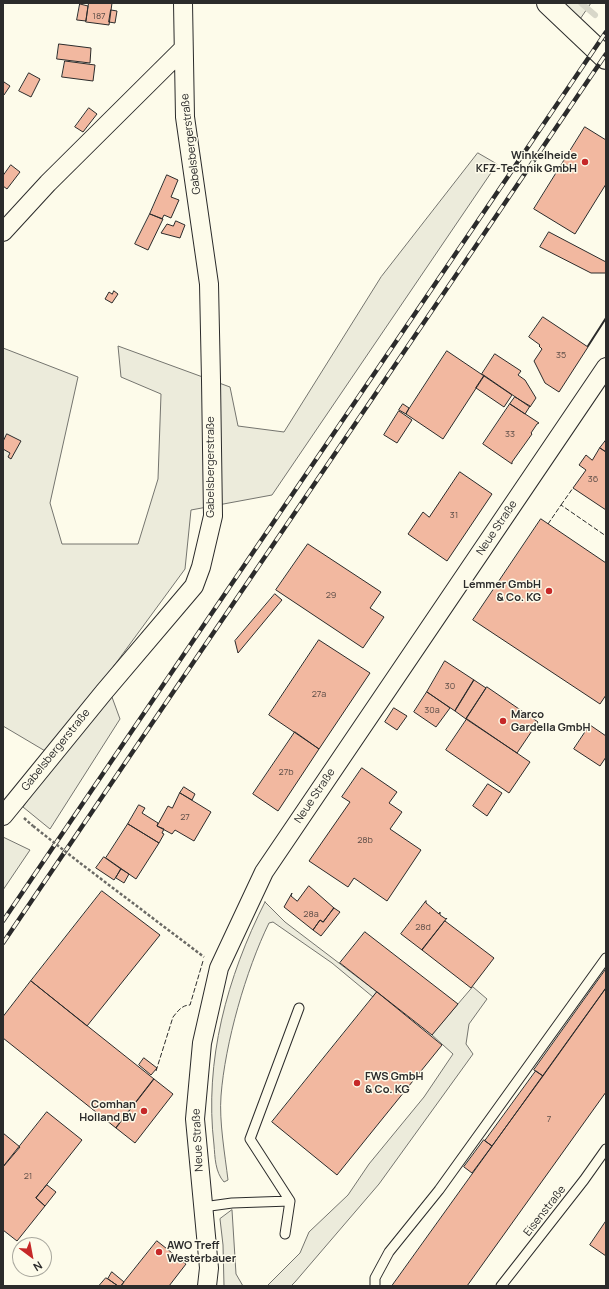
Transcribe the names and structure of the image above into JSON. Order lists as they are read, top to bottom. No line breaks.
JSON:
{"streets":{"street":["Gabelsbergerstraße","Neue Straße"],"lane":["Eisenstraße"]},"places":["Winkelheide KFZ-Technik GmbH","Lemmer GmbH & Co. KG","Marco Gardella GmbH","FWS GmbH & Co. KG","Comhan Holland BV","AWO Treff Westerbauer"],"house_numbers":["187","35","33","36","31","29","30","27a","30a","27b","27","28b","28a","28d","7","21"],"north":"bottom right"}
